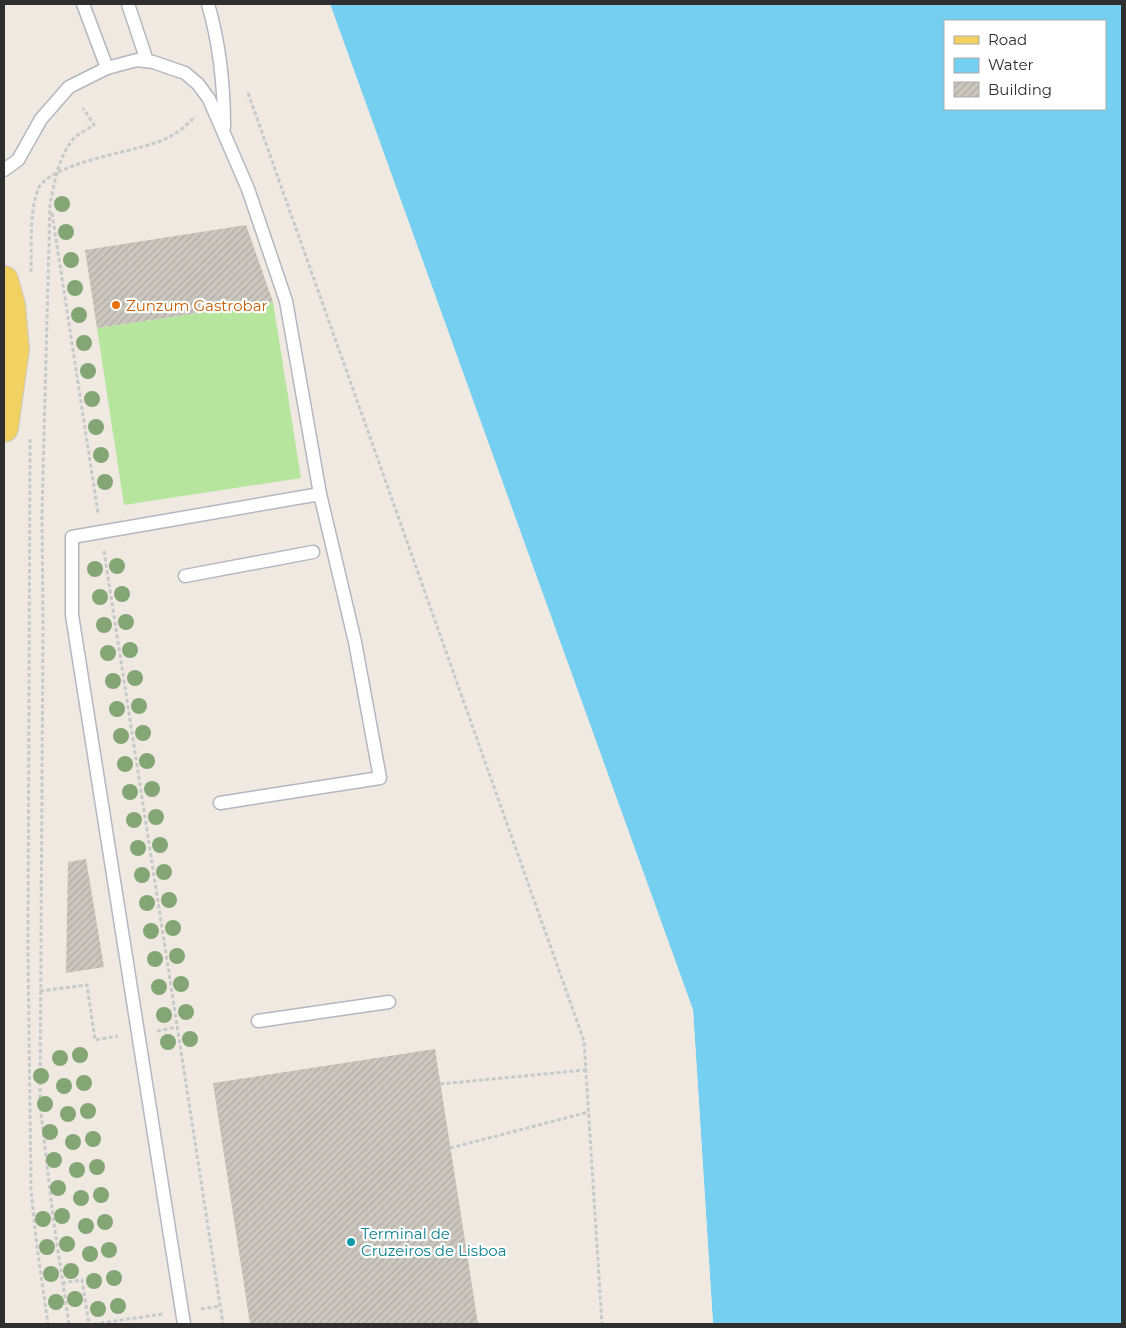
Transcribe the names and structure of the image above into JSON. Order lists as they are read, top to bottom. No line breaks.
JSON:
{"places":["Zunzum Gastrobar","Terminal de Cruzeiros de Lisboa"],"legend":["Road","Water","Building"]}
